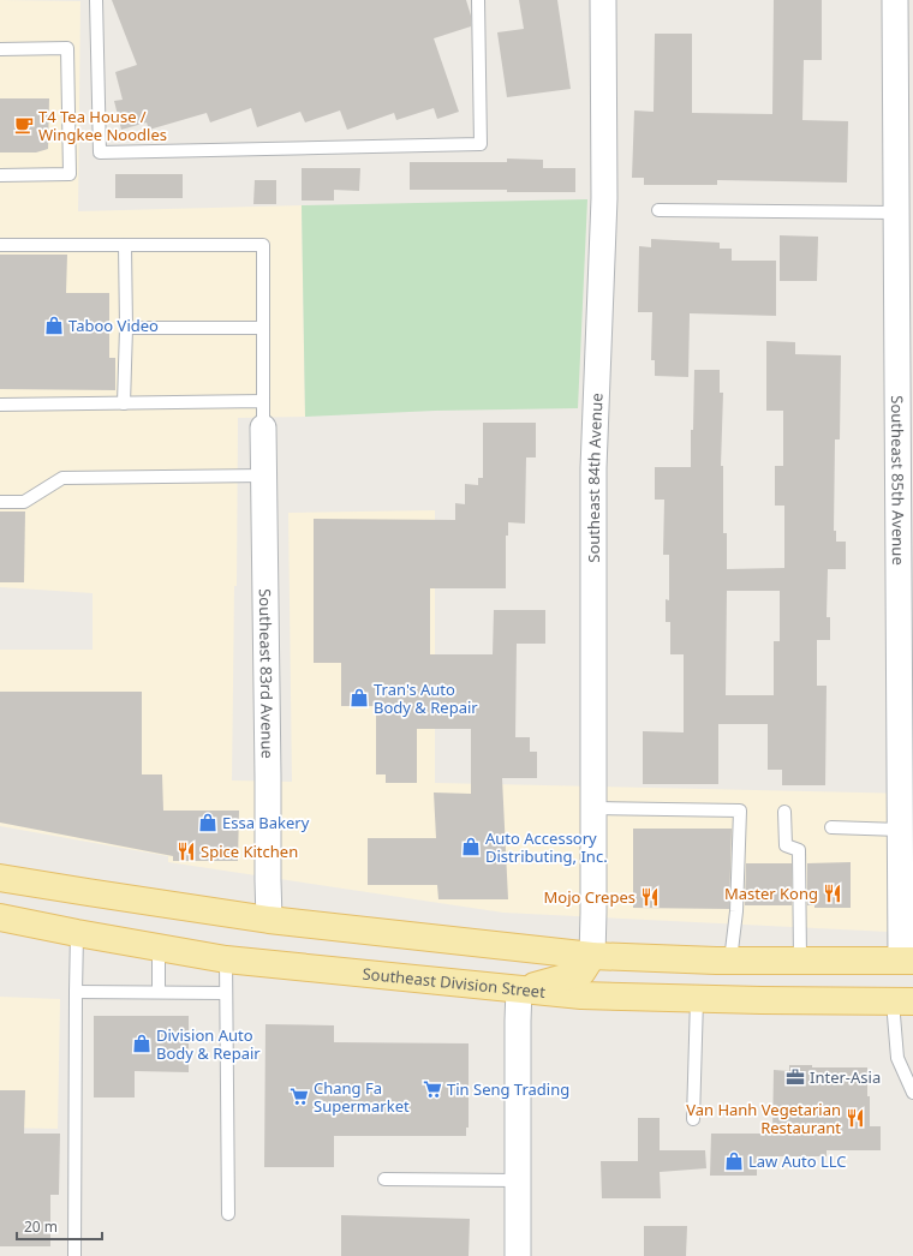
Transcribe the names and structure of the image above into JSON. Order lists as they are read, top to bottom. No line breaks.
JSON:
{"streets":{"main road":["Southeast Division Street"],"street":["Southeast 84th Avenue","Southeast 85th Avenue","Southeast 83rd Avenue"]},"places":{"cafe":["T4 Tea House / Wingkee Noodles"],"shop":["Taboo Video","Tran's Auto Body & Repair","Essa Bakery","Auto Accessory Distributing, Inc.","Division Auto Body & Repair","Law Auto LLC"],"restaurant":["Spice Kitchen","Master Kong","Mojo Crepes","Van Hanh Vegetarian Restaurant"],"office":["Inter-Asia"],"supermarket":["Tin Seng Trading","Chang Fa Supermarket"]},"scale_bar":"20 m"}
